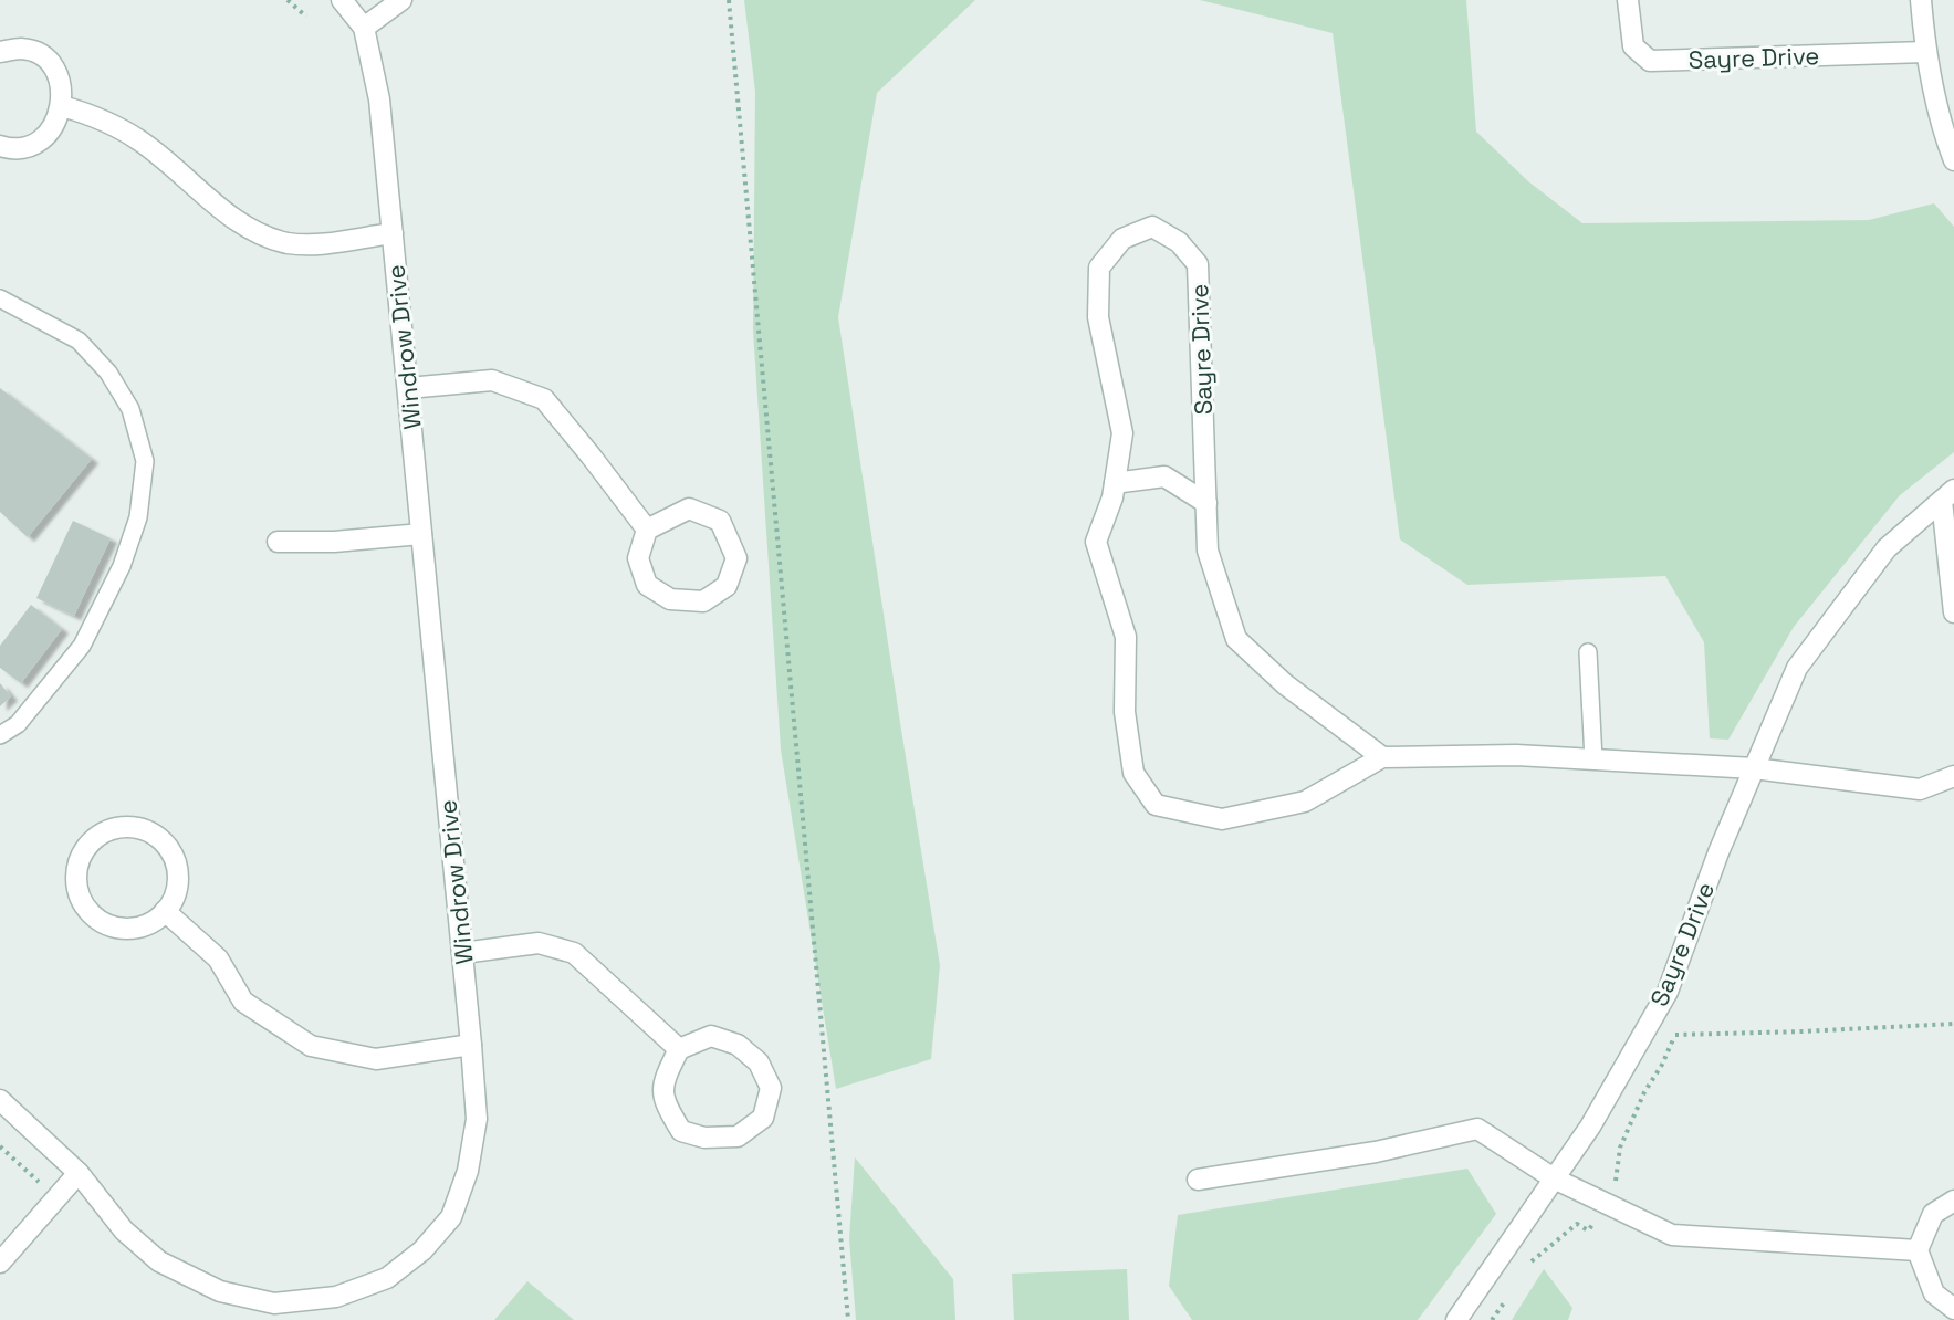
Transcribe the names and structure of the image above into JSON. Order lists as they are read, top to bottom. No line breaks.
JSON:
{"streets":{"street":["Sayre Drive","Windrow Drive"]}}
